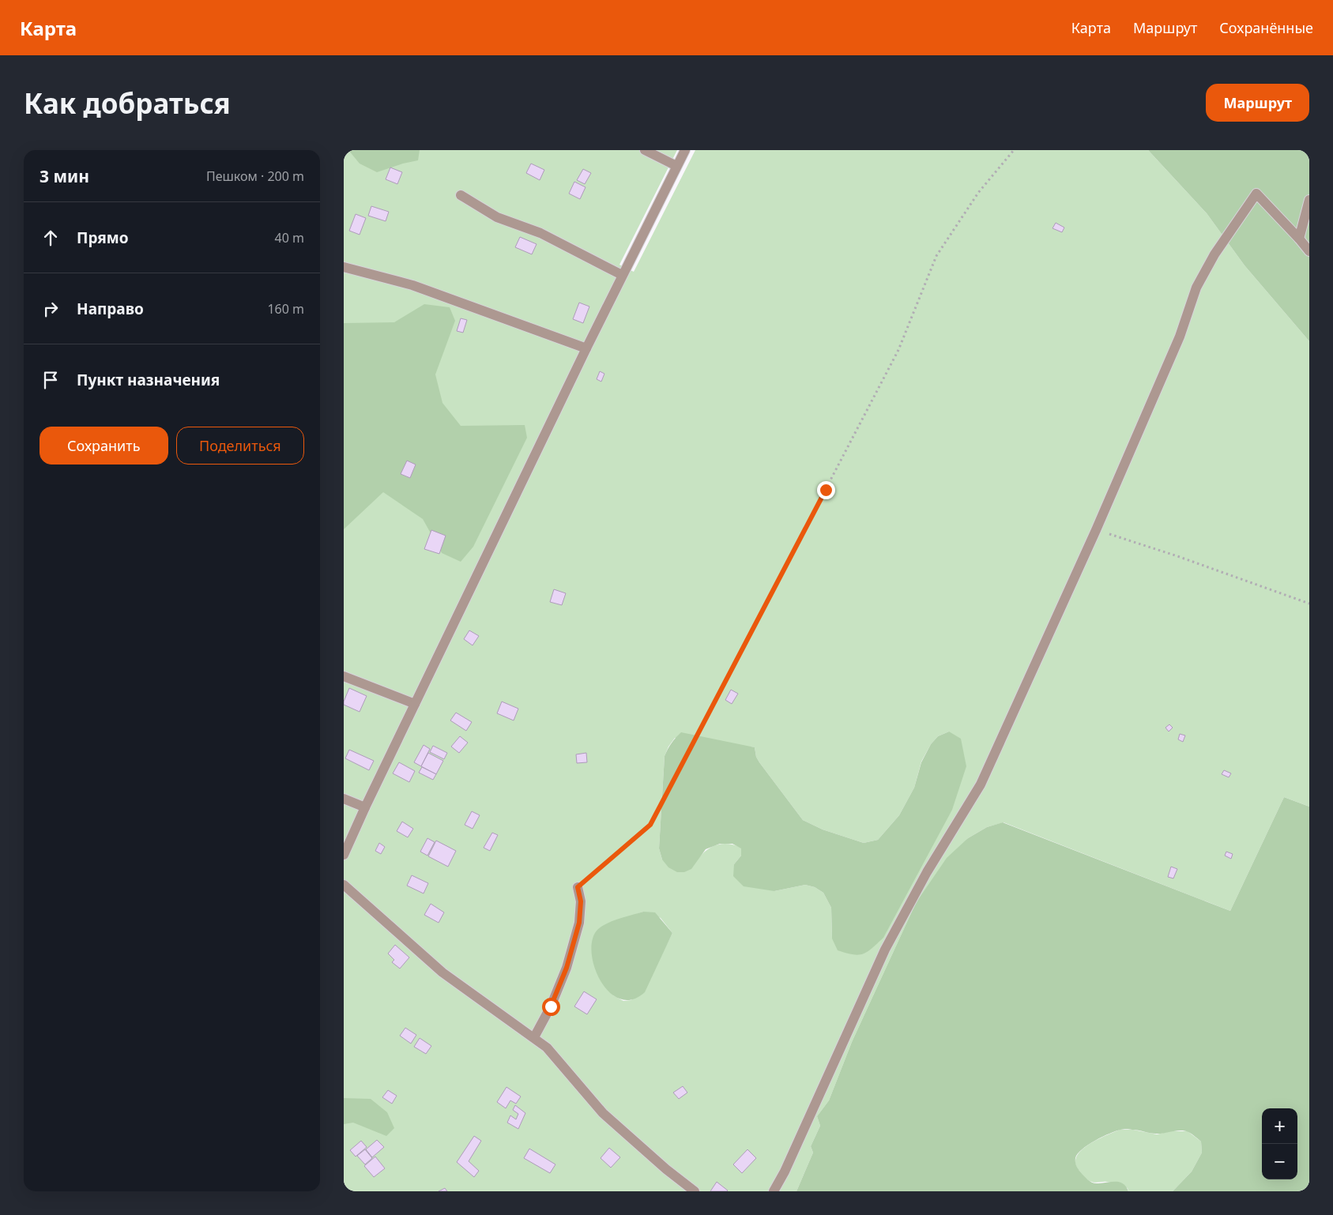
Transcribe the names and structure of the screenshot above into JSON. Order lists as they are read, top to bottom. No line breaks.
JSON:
{"page":{"header":"Карта","nav":["Карта","Маршрут","Сохранённые"],"buttons":["Маршрут",["Сохранить","Поделиться"]],"title":"Как добраться","heading":["3 мин","Пешком · 200 m"],"list":[["Прямо","40 m"],["Направо","160 m"],"Пункт назначения"],"map_buttons":["+","−"]}}
